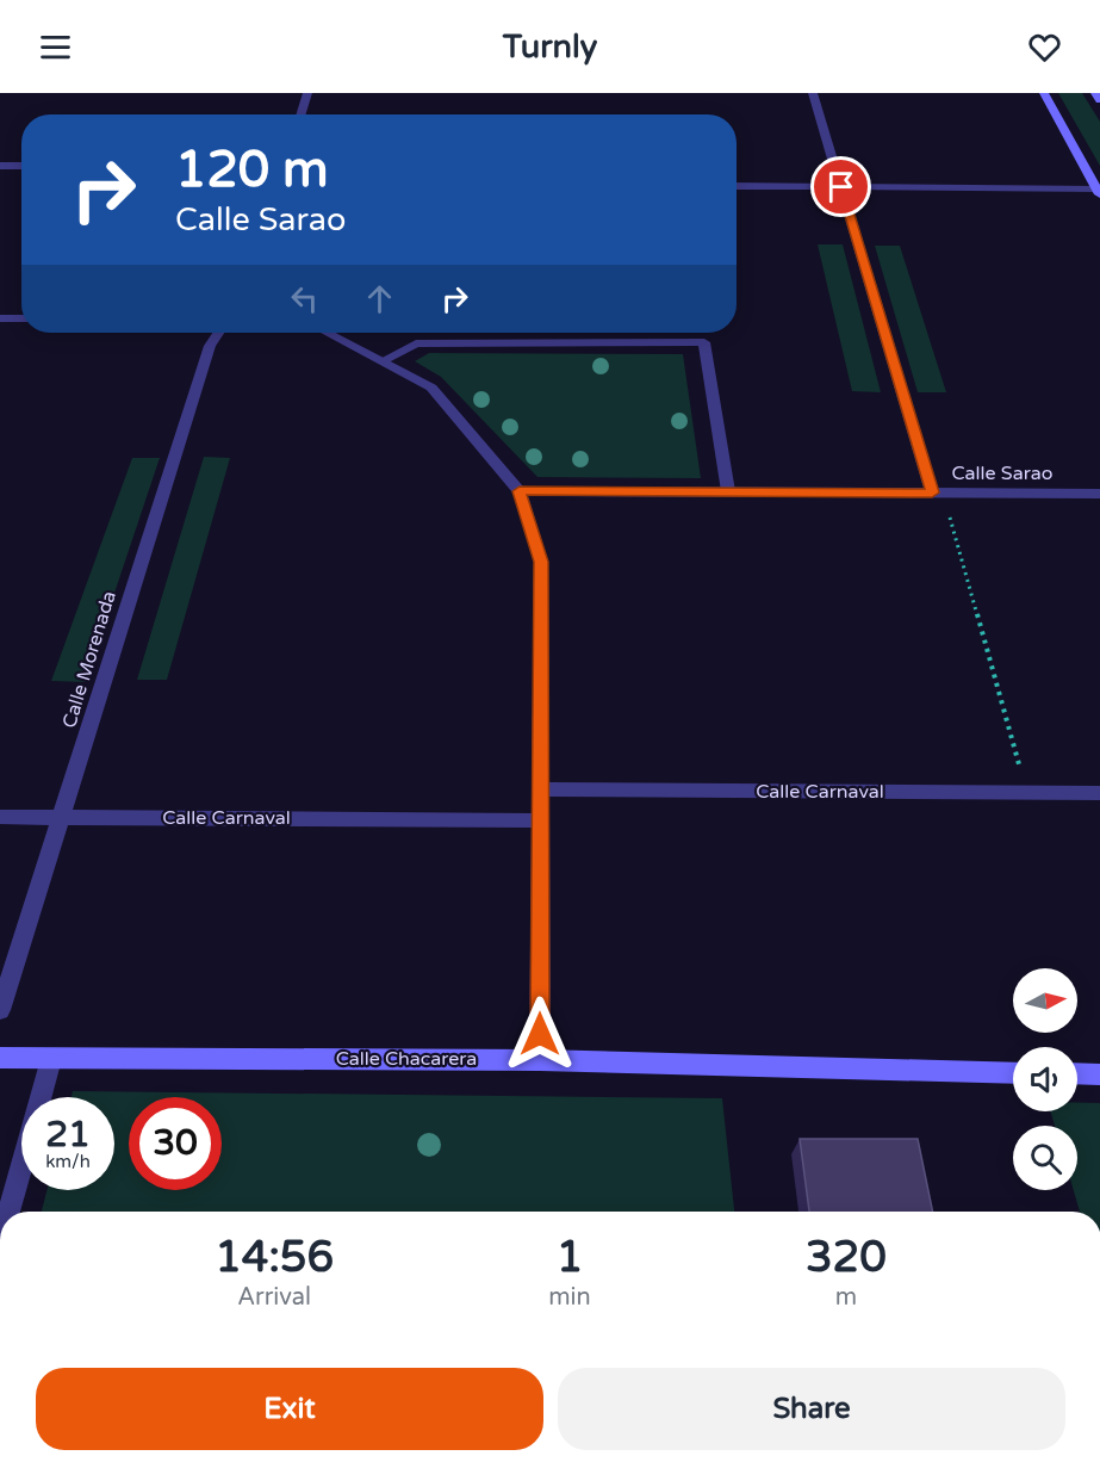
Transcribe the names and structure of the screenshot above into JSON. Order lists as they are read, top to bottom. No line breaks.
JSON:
{"streets":{"main road":["Calle Chacarera"],"street":["Calle Sarao","Calle Morenada","Calle Carnaval"]},"crossings":[["Calle Morenada","Calle Carnaval"]],"north":"right","page":{"header":"Turnly","turn":["120 m","Calle Sarao"],"speed":"21 km/h","limit":"30","eta":["14:56","Arrival","1","min","320","m"],"buttons":["Exit","Share"]}}
